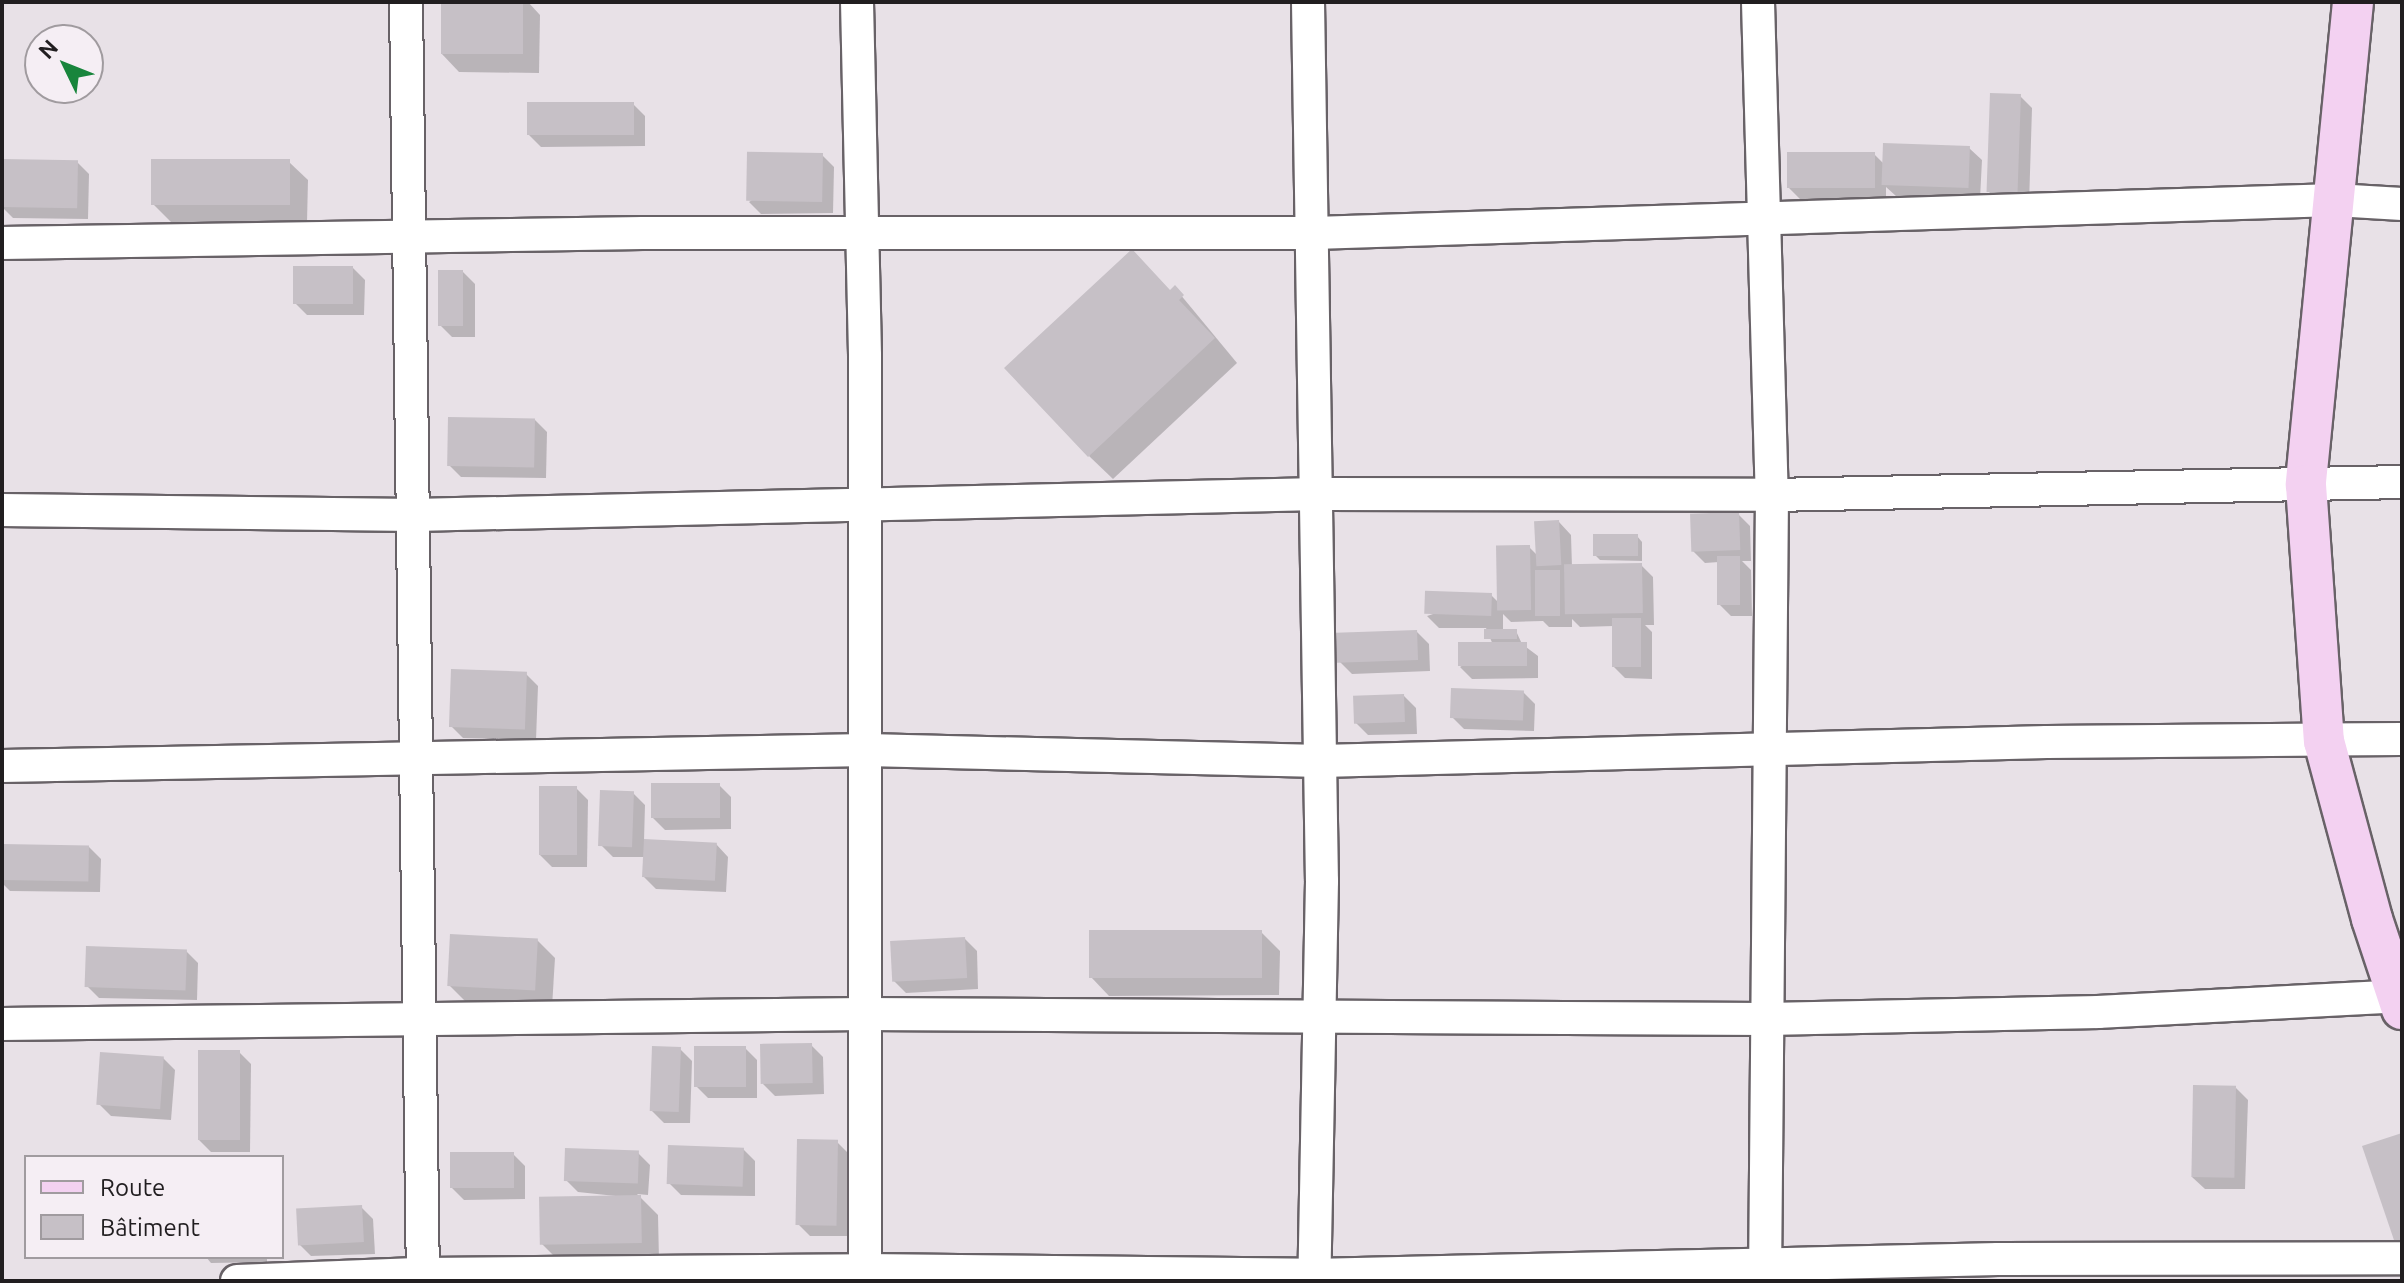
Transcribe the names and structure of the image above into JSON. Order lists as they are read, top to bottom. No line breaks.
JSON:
{"legend":["Route","Bâtiment"],"north":"top left"}
